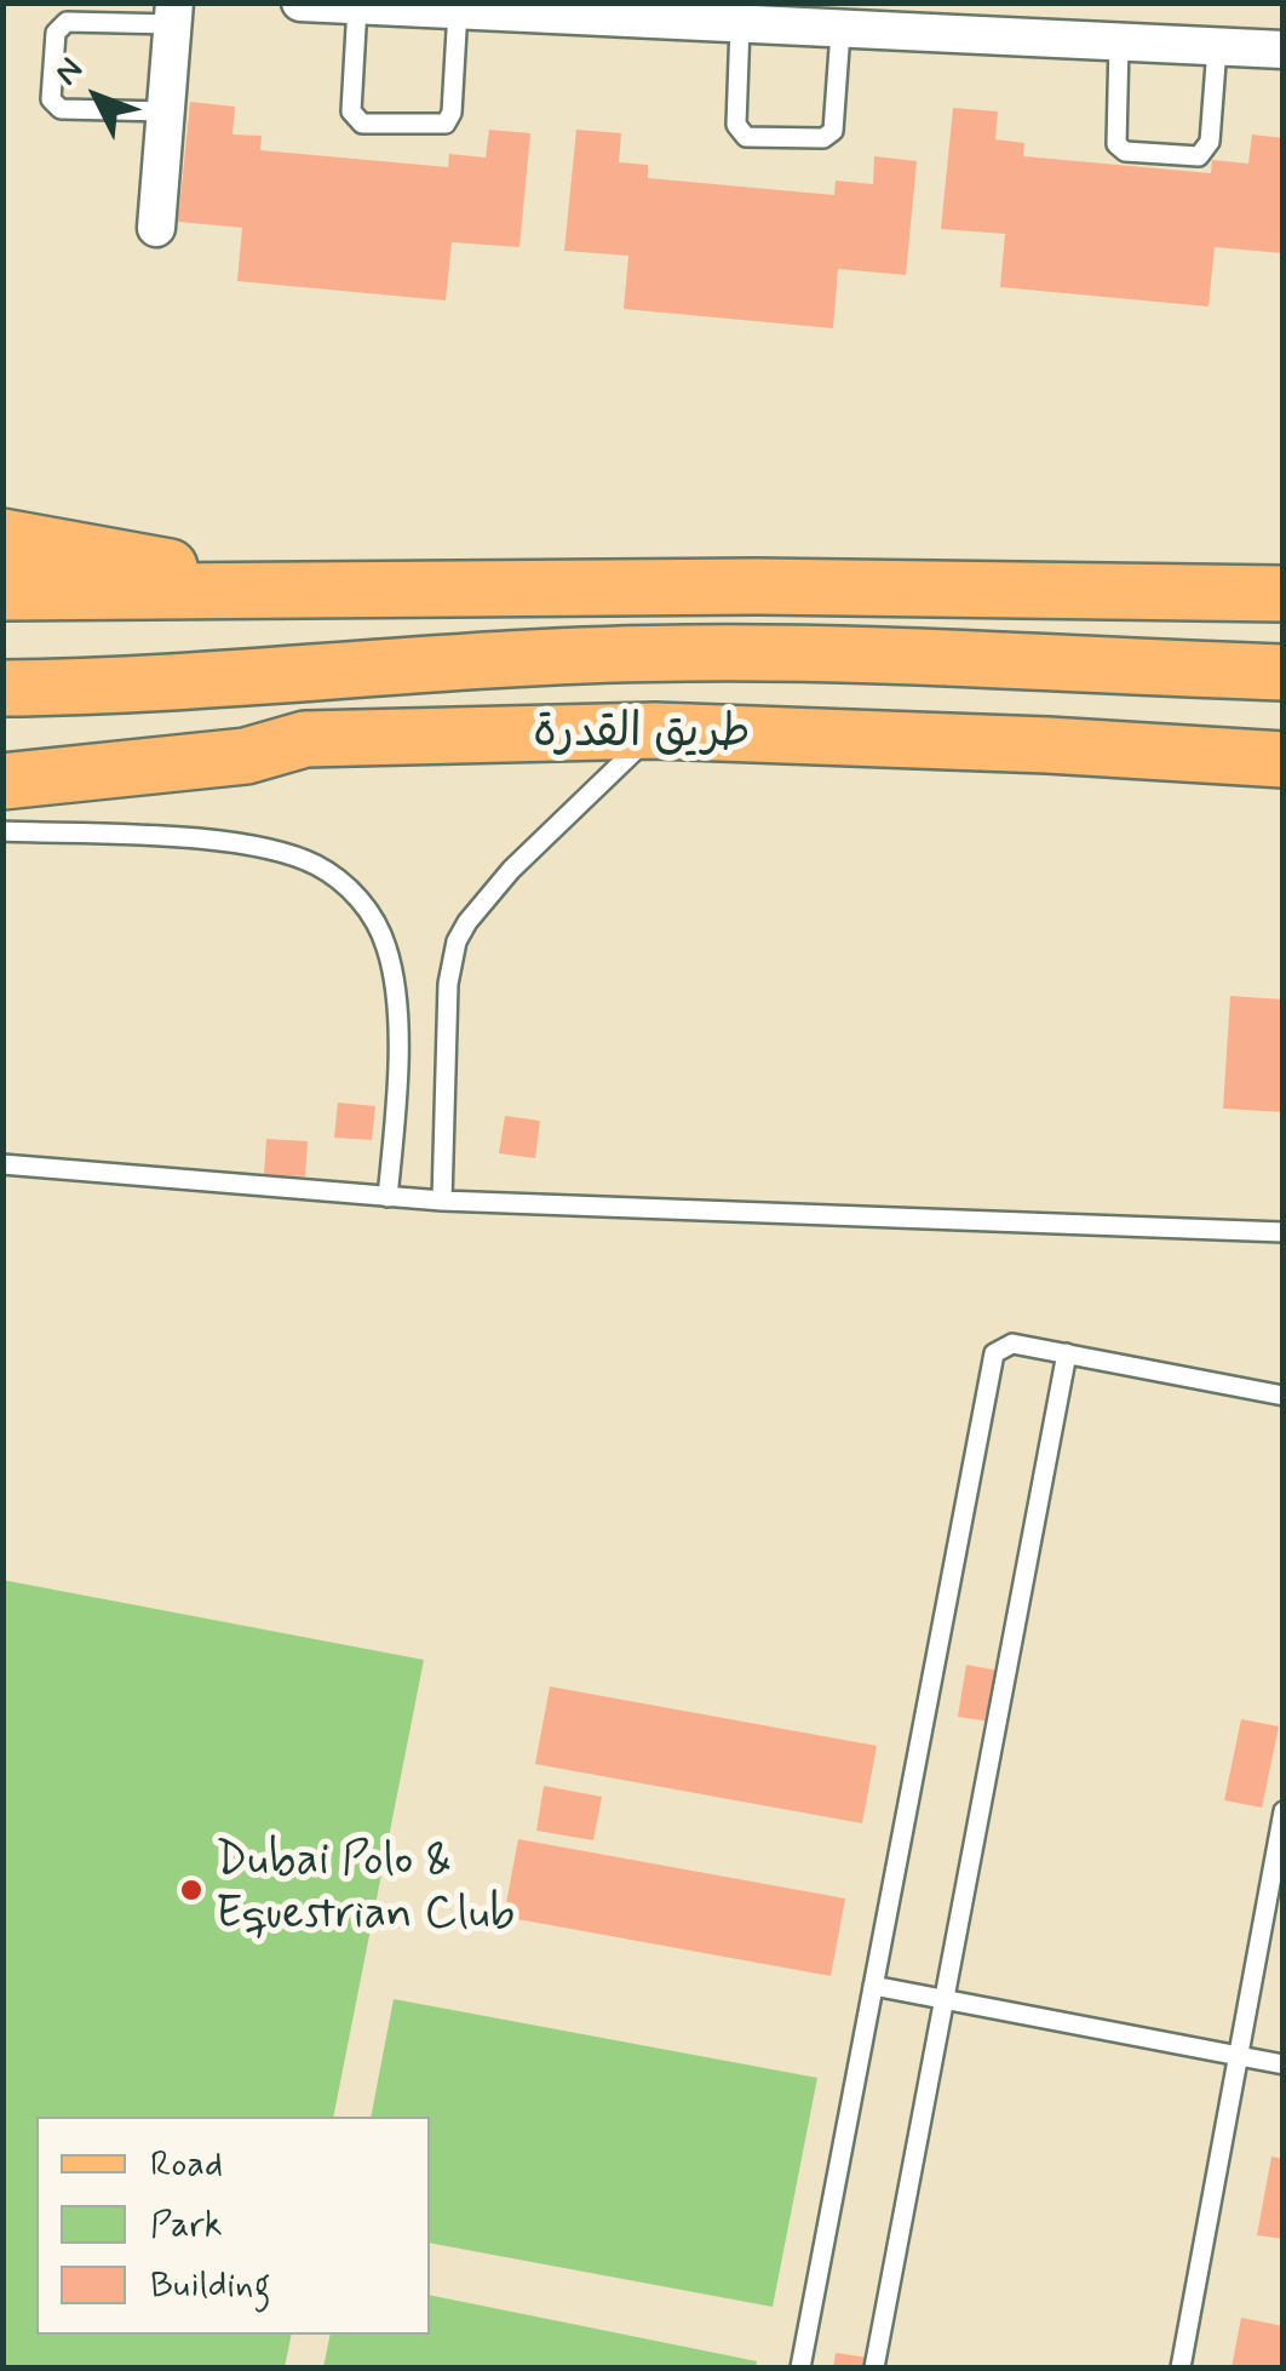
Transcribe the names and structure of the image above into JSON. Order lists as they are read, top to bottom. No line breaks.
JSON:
{"streets":{"main road":["طريق القدرة"]},"places":["Dubai Polo & Equestrian Club"],"legend":["Road","Park","Building"],"north":"top left"}
